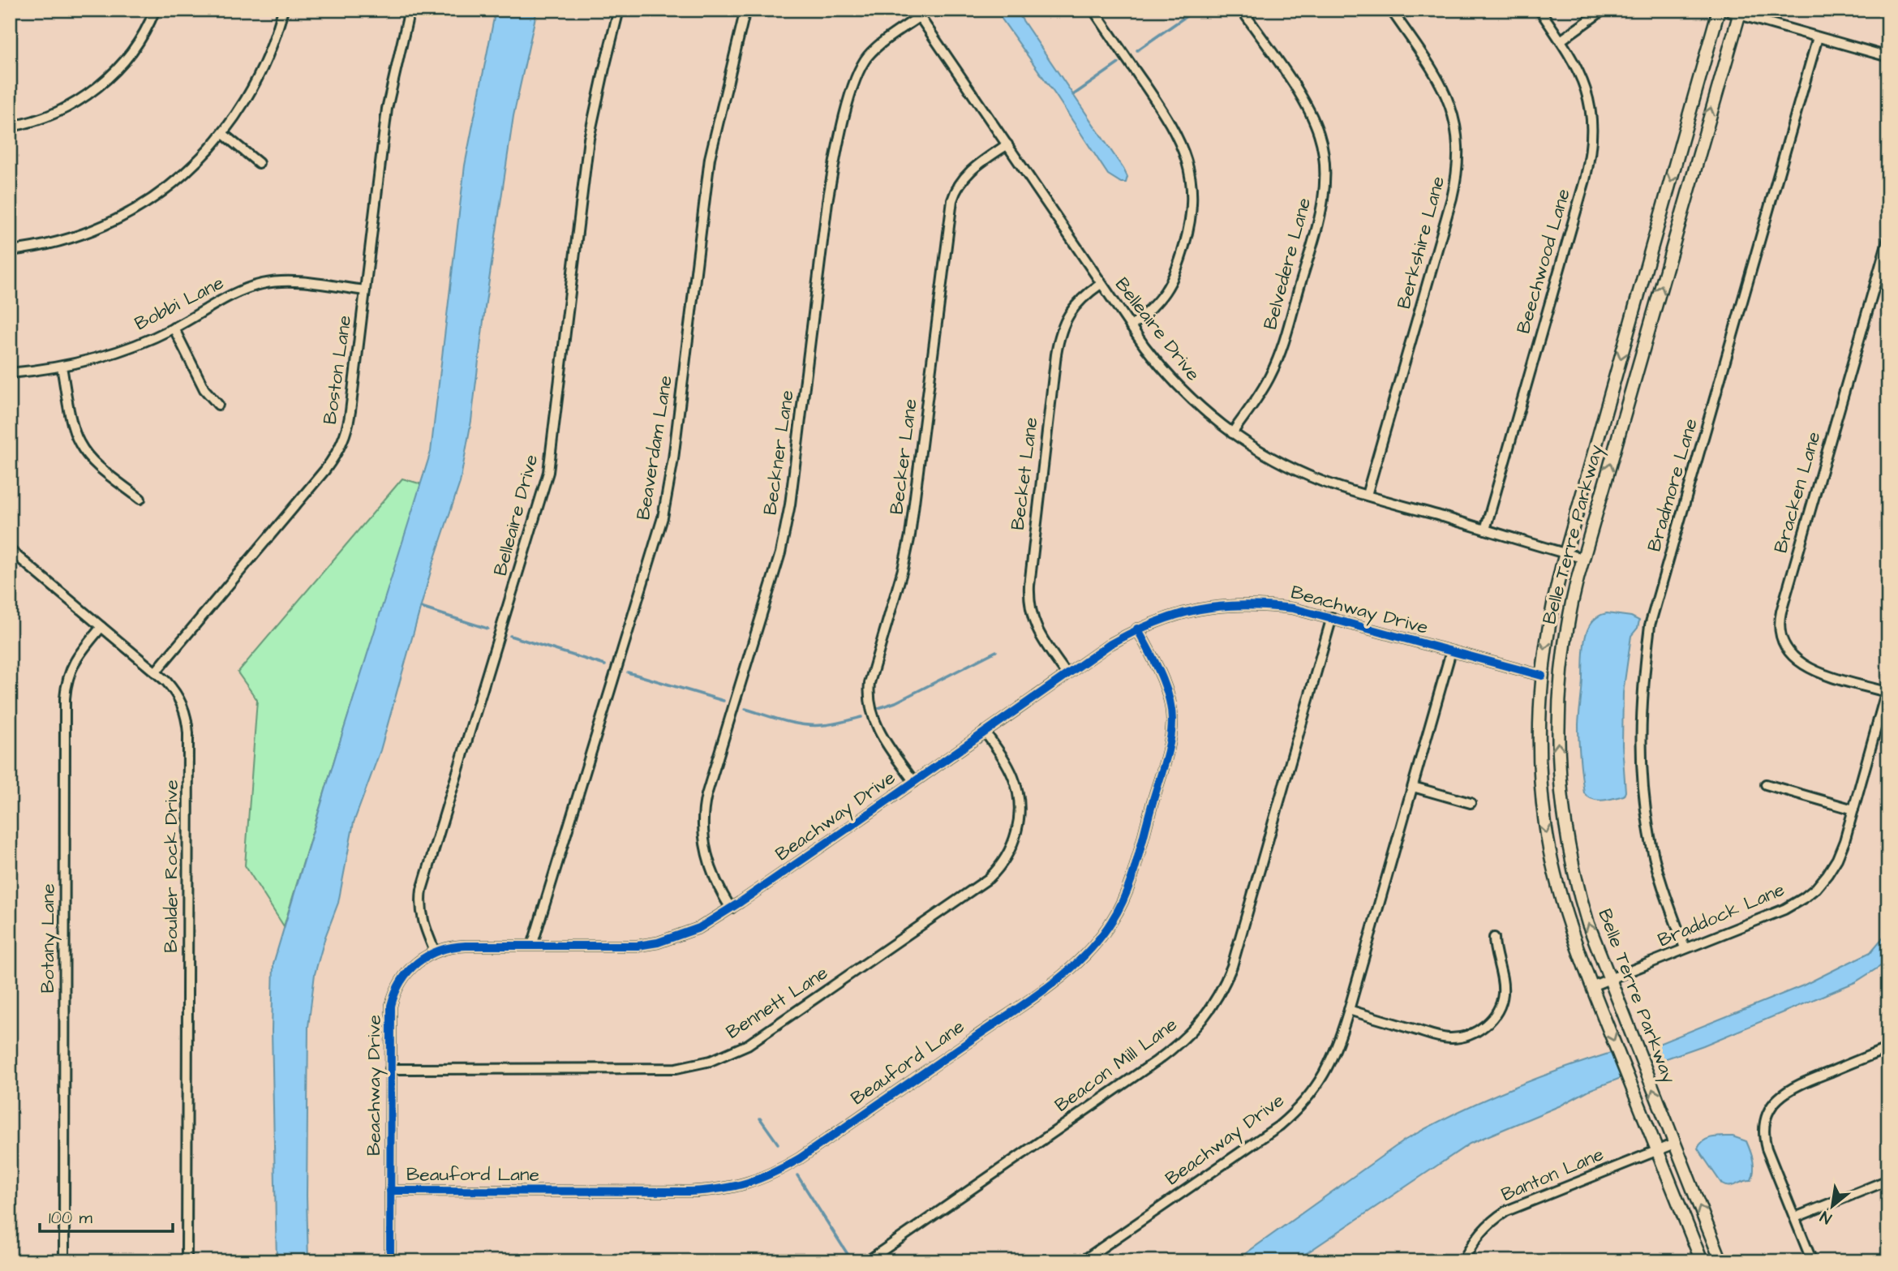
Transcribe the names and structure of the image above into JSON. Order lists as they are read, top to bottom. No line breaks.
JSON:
{"streets":{"main road":["Belle Terre Parkway"],"street":["Berkshire Lane","Beechwood Lane","Belvedere Lane","Bobbi Lane","Belleaire Drive","Boston Lane","Beaverdam Lane","Beckner Lane","Becker Lane","Becket Lane","Bradmore Lane","Bracken Lane","Beachway Drive","Boulder Rock Drive","Braddock Lane","Botany Lane","Bennett Lane","Beauford Lane","Beacon Mill Lane","Banton Lane"]},"crossings":[["Berkshire Lane","Belleaire Drive"],["Beechwood Lane","Belleaire Drive"],["Belvedere Lane","Belleaire Drive"],["Bobbi Lane","Boston Lane"],["Belleaire Drive","Beckner Lane"],["Belleaire Drive","Becker Lane"],["Belleaire Drive","Becket Lane"],["Belleaire Drive","Belle Terre Parkway"],["Belleaire Drive","Beachway Drive"],["Boston Lane","Boulder Rock Drive"],["Beaverdam Lane","Beachway Drive"],["Beckner Lane","Beachway Drive"],["Becker Lane","Beachway Drive"],["Becket Lane","Beachway Drive"],["Bradmore Lane","Braddock Lane"],["Bracken Lane","Braddock Lane"],["Belle Terre Parkway","Beachway Drive"],["Belle Terre Parkway","Braddock Lane"],["Belle Terre Parkway","Banton Lane"],["Beachway Drive","Bennett Lane"],["Beachway Drive","Beauford Lane"],["Beachway Drive","Beacon Mill Lane"],["Boulder Rock Drive","Botany Lane"]],"scale_bar":"100 m","north":"bottom left"}
